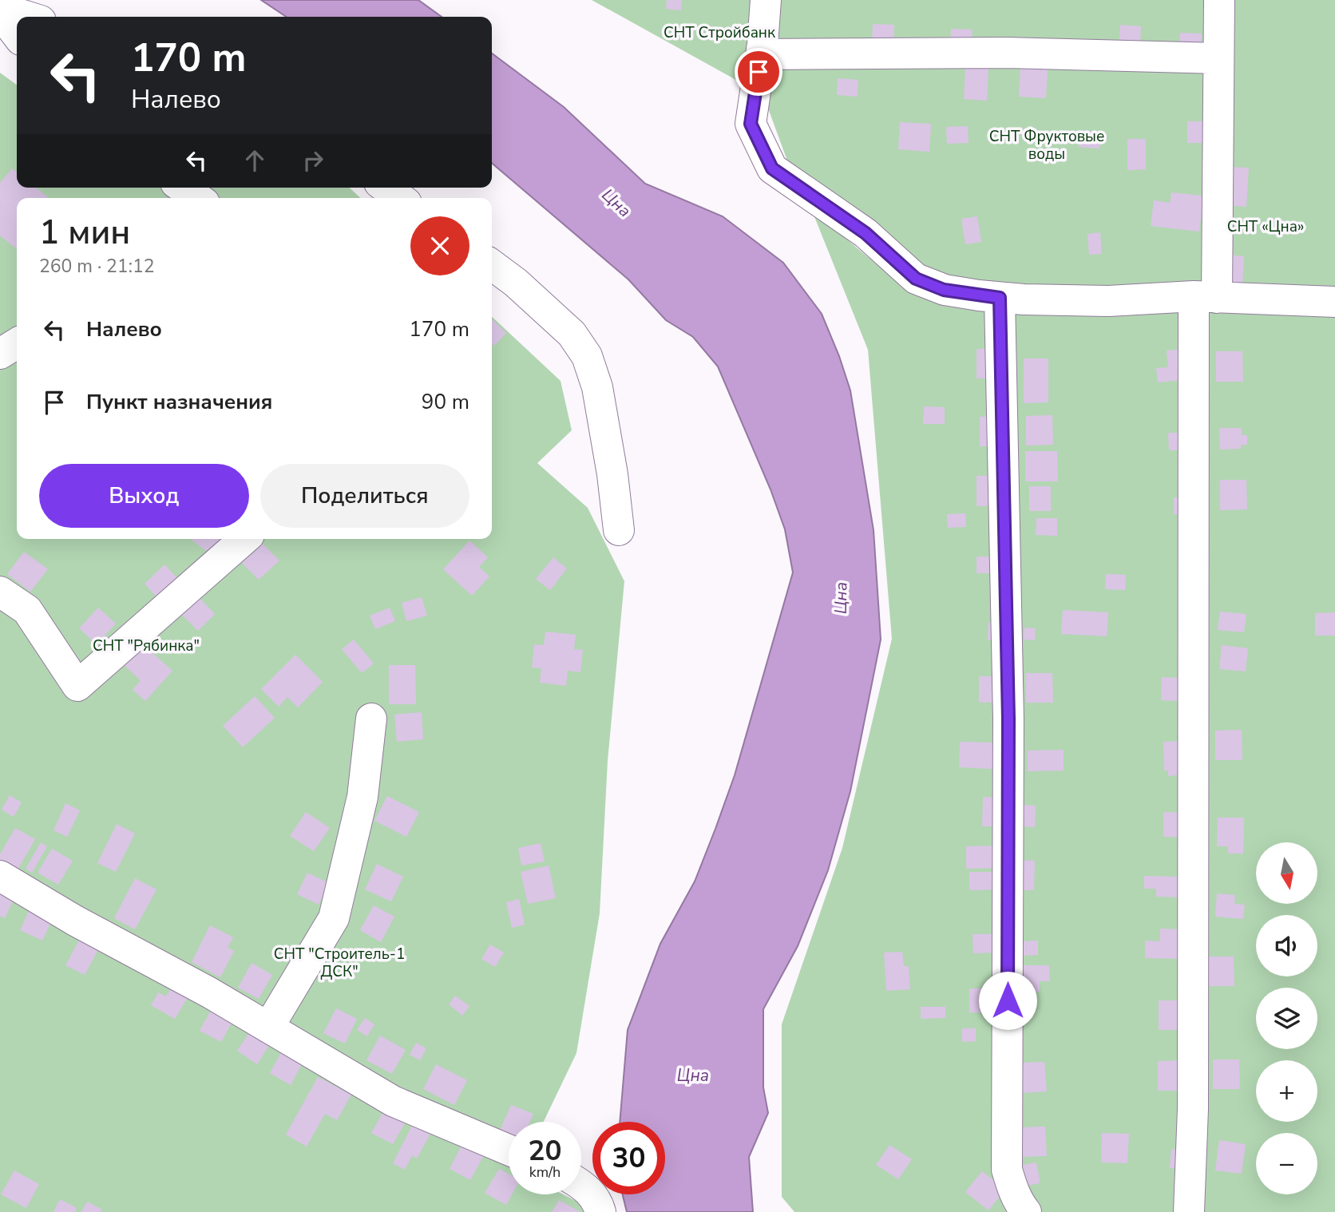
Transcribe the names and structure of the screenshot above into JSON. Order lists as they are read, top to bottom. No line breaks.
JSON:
{"water":["Цна"],"parks":["СНТ Стройбанк","СНТ Фруктовые воды","СНТ «Цна»","СНТ \"Рябинка\"","СНТ \"Строитель-1 ДСК\""],"north":"bottom","page":{"turn":["170 m","Налево"],"heading":["1 мин","260 m · 21:12"],"list":[{"name":"Налево","value":"170 m"},{"name":"Пункт назначения","value":"90 m"}],"buttons":["Выход","Поделиться"],"map_buttons":["+","−"],"speed":"20 km/h","limit":"30"}}
